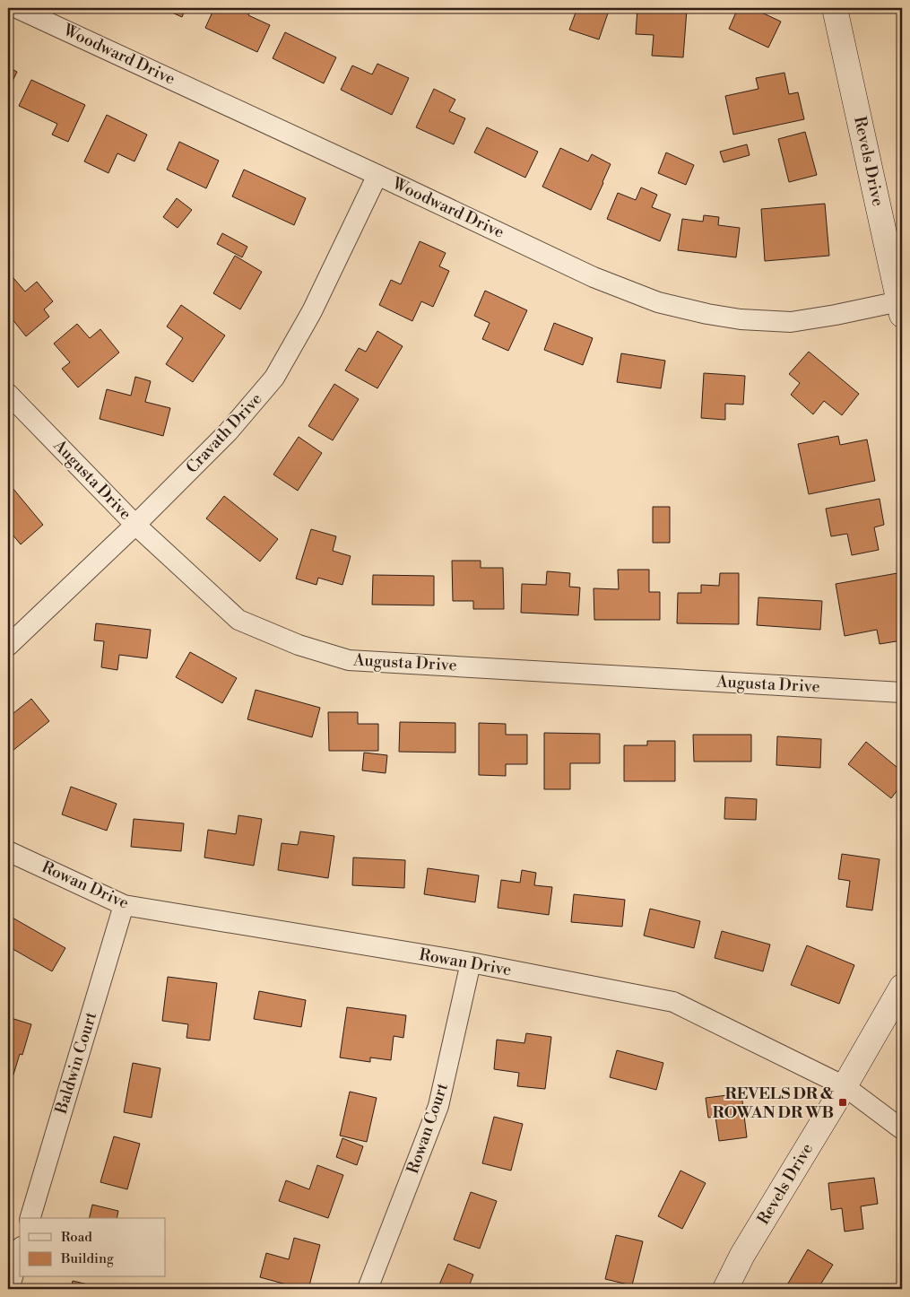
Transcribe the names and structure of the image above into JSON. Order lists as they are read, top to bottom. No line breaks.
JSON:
{"streets":{"street":["Woodward Drive","Revels Drive","Cravath Drive","Augusta Drive","Rowan Drive","Baldwin Court","Rowan Court"]},"crossings":[["Woodward Drive","Revels Drive"],["Woodward Drive","Cravath Drive"],["Revels Drive","Rowan Drive"],["Cravath Drive","Augusta Drive"],["Rowan Drive","Baldwin Court"],["Rowan Drive","Rowan Court"]],"places":{"transit":["REVELS DR & ROWAN DR WB"]},"legend":["Road","Building"]}
